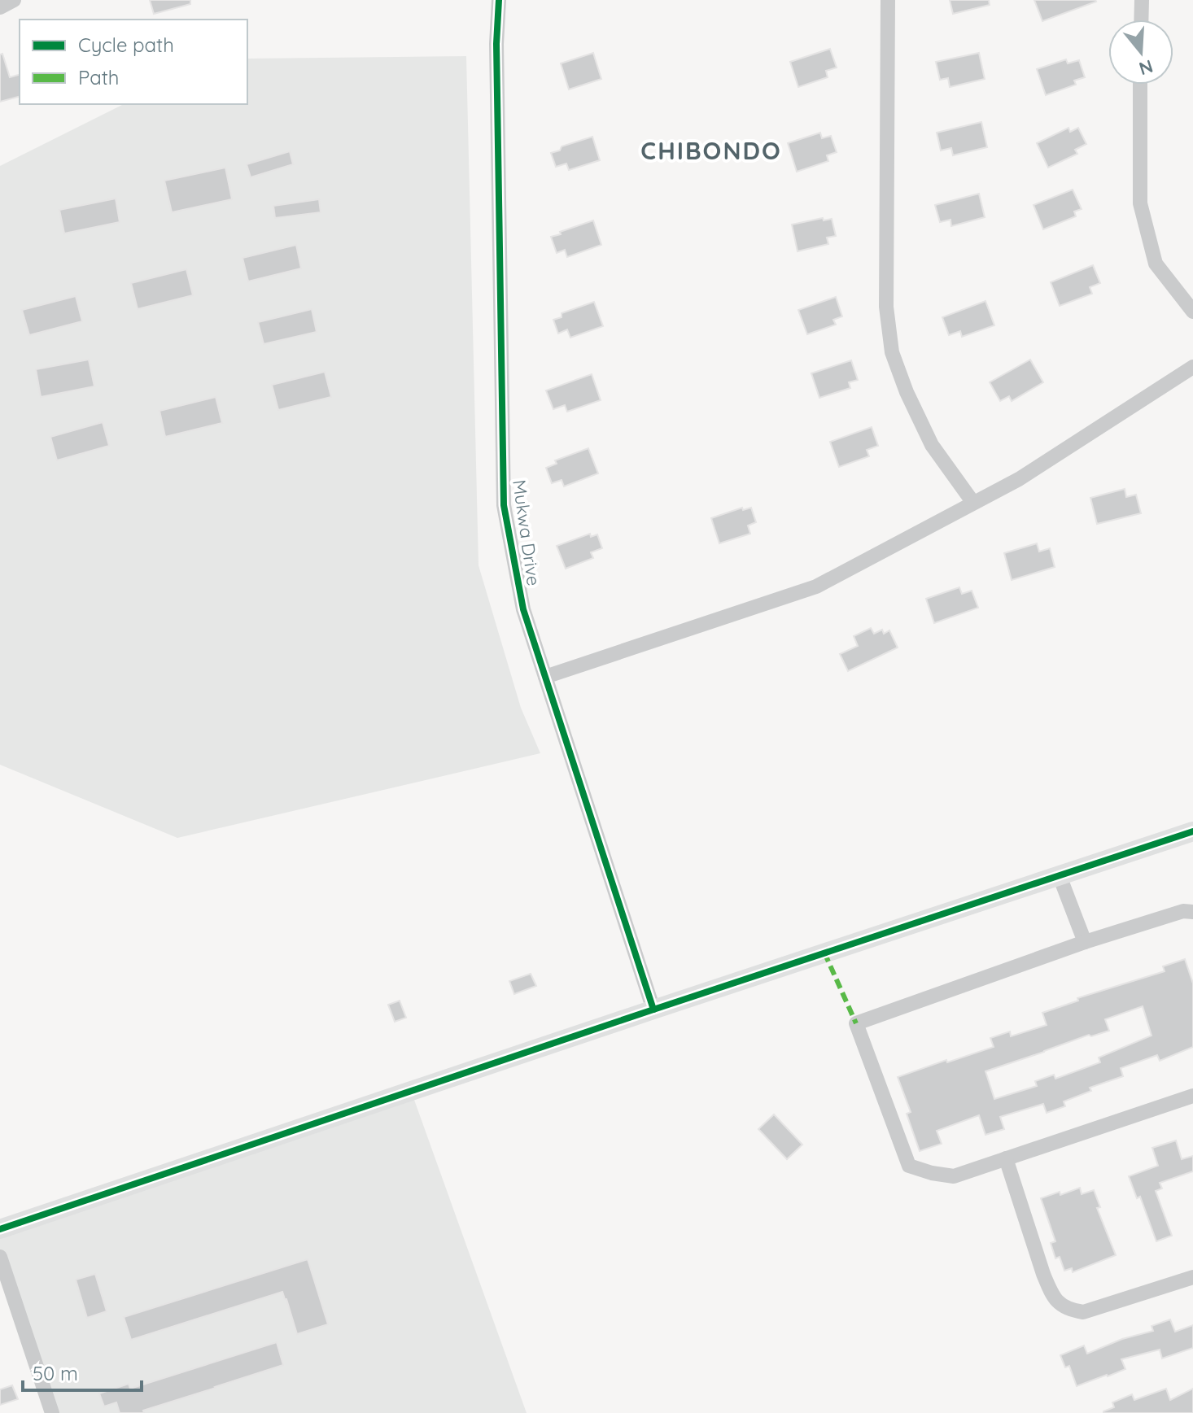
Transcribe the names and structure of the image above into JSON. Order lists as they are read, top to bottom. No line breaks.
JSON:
{"streets":{"street":["Mukwa Drive"]},"districts":["CHIBONDO"],"legend":["Cycle path","Path"],"scale_bar":"50 m","north":"bottom"}
